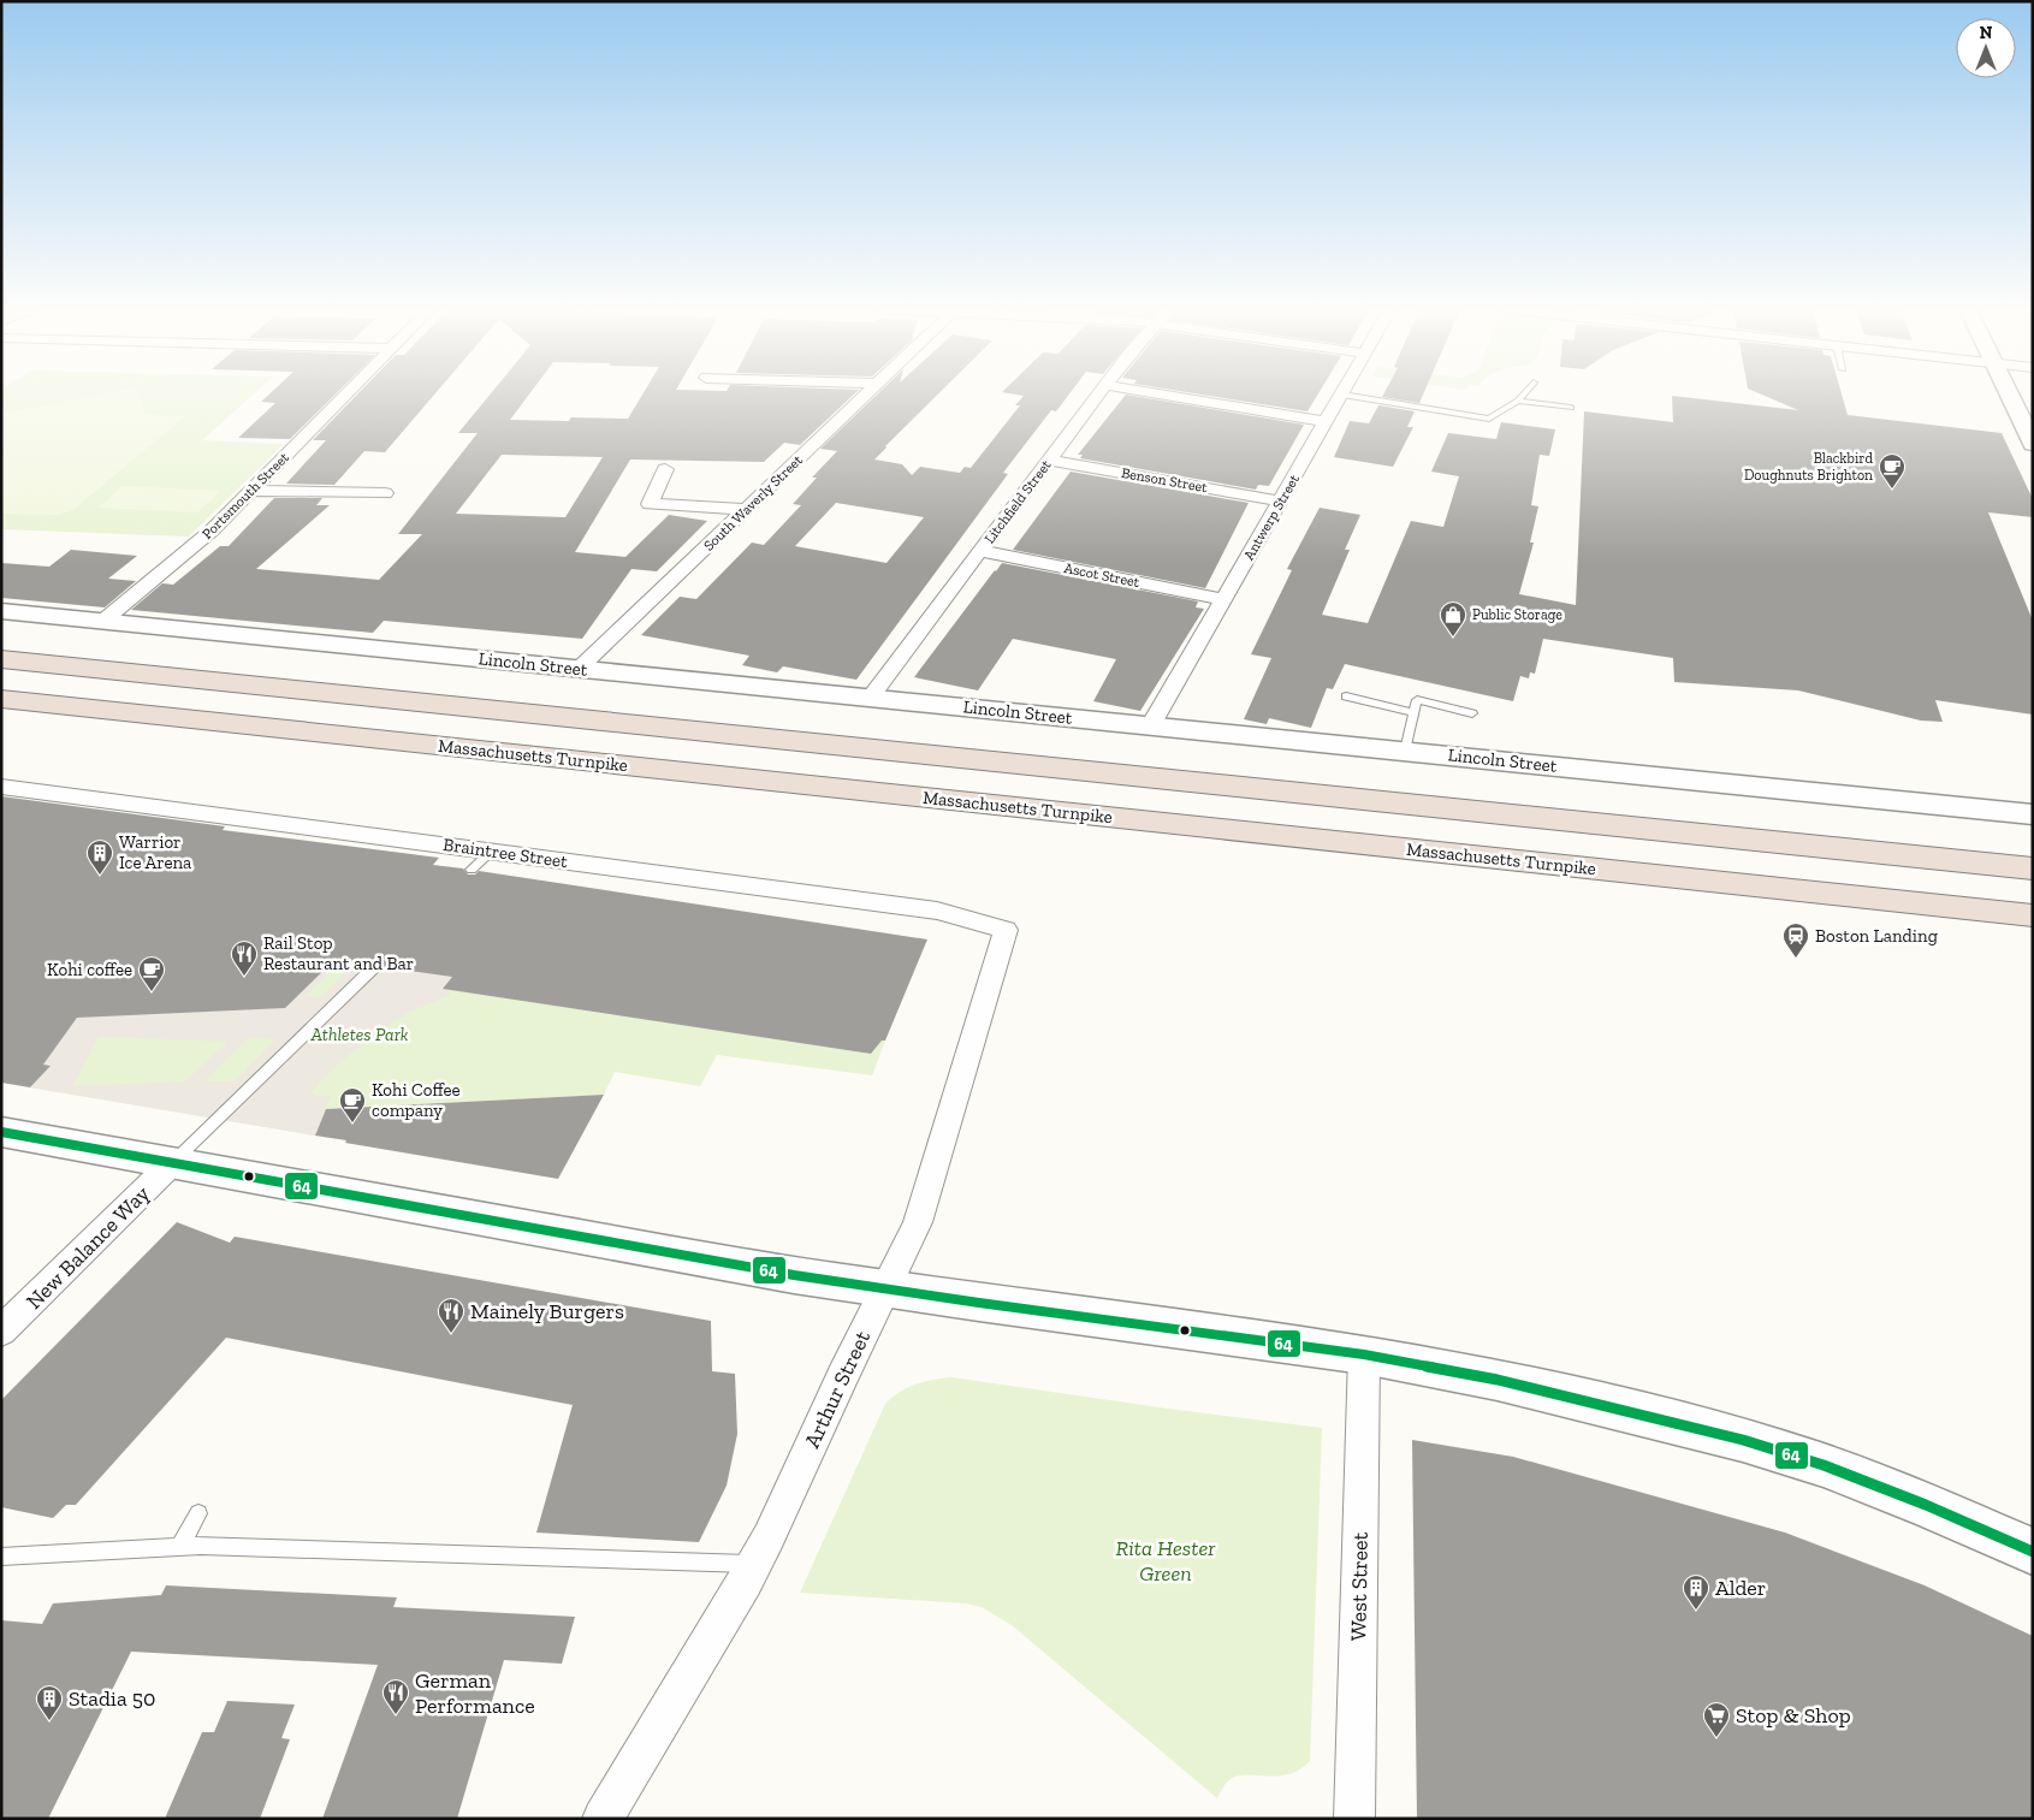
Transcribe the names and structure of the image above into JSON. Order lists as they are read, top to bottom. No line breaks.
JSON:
{"streets":{"highway":["Massachusetts Turnpike"],"street":["Benson Street","Portsmouth Street","Litchfield Street","South Waverly Street","Antwerp Street","Ascot Street","Lincoln Street","Braintree Street","New Balance Way","Arthur Street","West Street"]},"crossings":[["Benson Street","Litchfield Street"],["Benson Street","Antwerp Street"],["Portsmouth Street","Lincoln Street"],["Litchfield Street","Ascot Street"],["Litchfield Street","Lincoln Street"],["South Waverly Street","Lincoln Street"],["Antwerp Street","Ascot Street"],["Antwerp Street","Lincoln Street"],["Braintree Street","Arthur Street"]],"parks":["Athletes Park","Rita Hester Green"],"places":{"cafe":["Blackbird Doughnuts Brighton","Kohi coffee","Kohi Coffee company"],"shop":["Public Storage"],"building":["Warrior Ice Arena","Alder","Stadia 50"],"station":["Boston Landing"],"restaurant":["Rail Stop Restaurant and Bar","Mainely Burgers","German Performance"],"supermarket":["Stop & Shop"]},"lines":["transit line 64"],"north":"top"}
